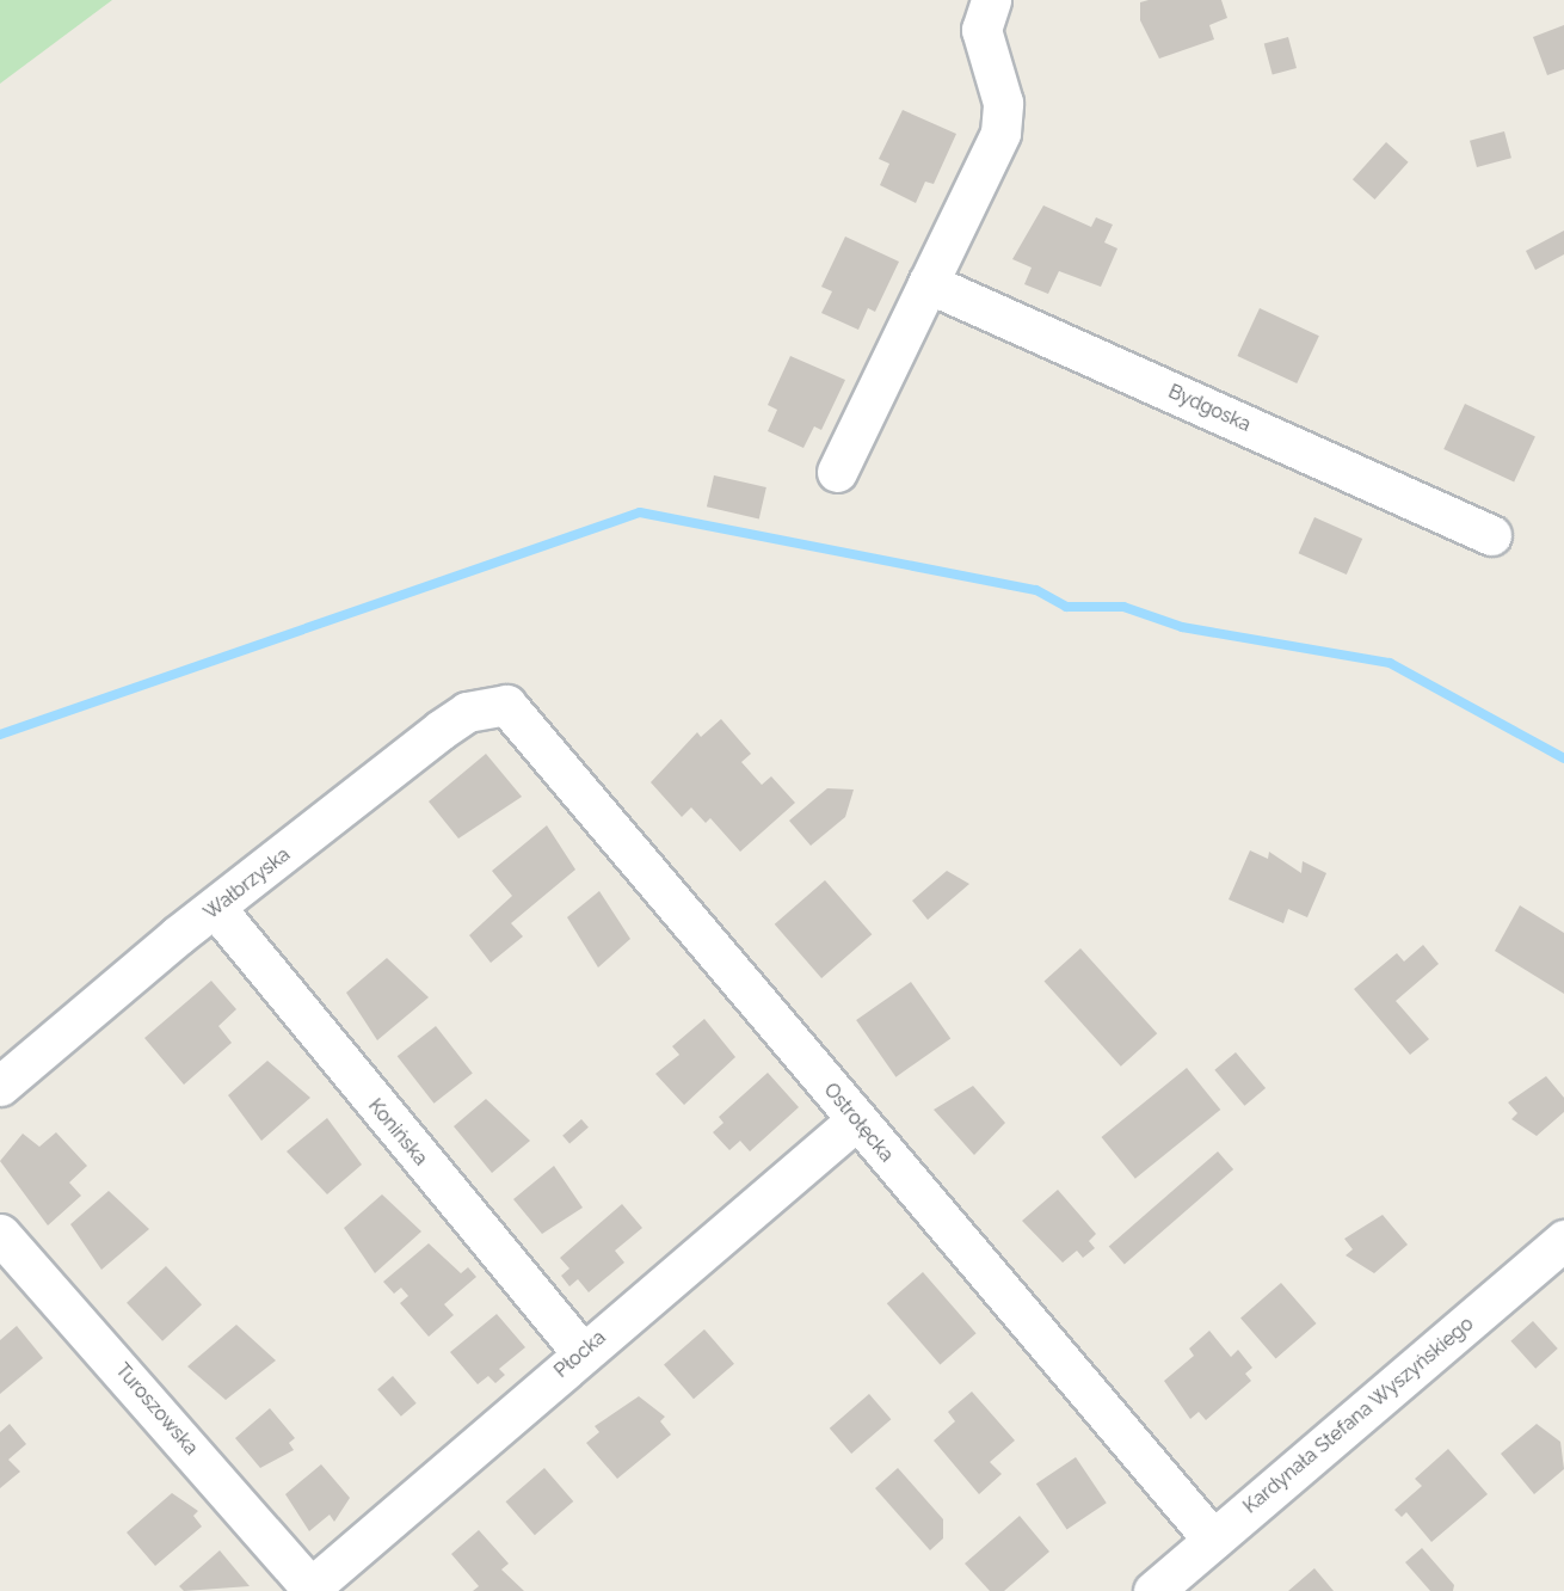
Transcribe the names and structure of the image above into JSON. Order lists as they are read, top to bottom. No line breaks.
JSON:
{"streets":{"street":["Bydgoska","Wałbrzyska","Ostrołęcka","Konińska","Płocka","Turoszowska","Kardynała Stefana Wyszyńskiego"]},"crossings":[["Wałbrzyska","Ostrołęcka"],["Wałbrzyska","Konińska"],["Ostrołęcka","Płocka"],["Ostrołęcka","Kardynała Stefana Wyszyńskiego"],["Konińska","Płocka"],["Płocka","Turoszowska"]]}
